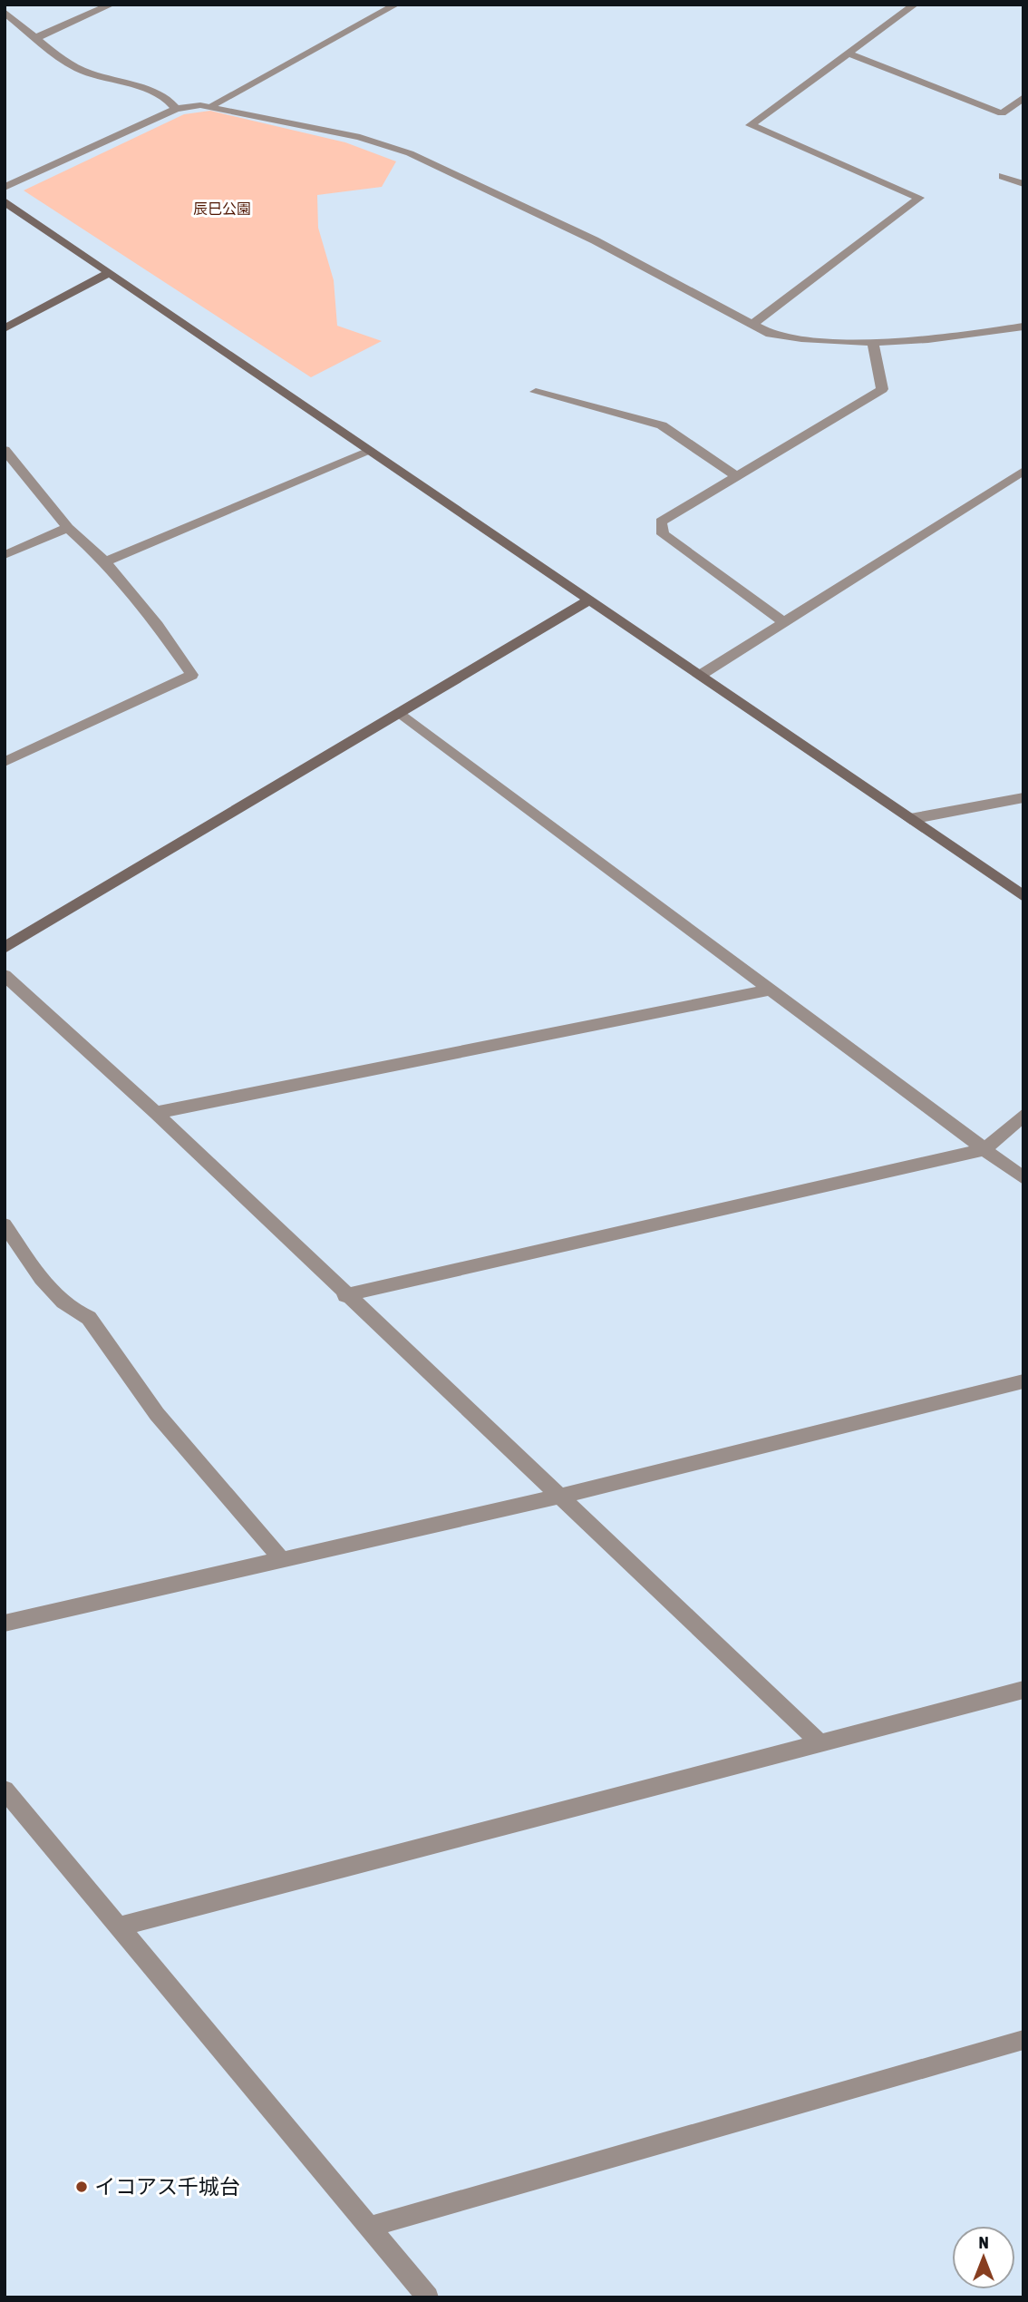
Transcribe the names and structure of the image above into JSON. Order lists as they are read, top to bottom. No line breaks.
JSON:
{"parks":["辰巳公園"],"places":["イコアス千城台"],"north":"top"}
